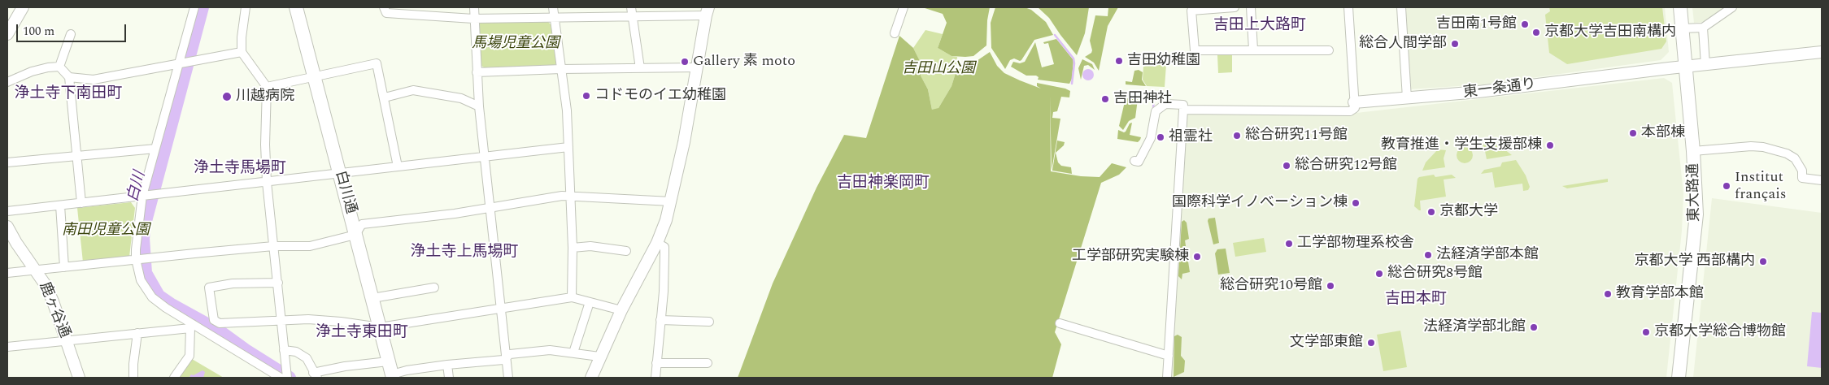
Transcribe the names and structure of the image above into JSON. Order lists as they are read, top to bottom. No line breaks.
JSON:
{"streets":{"main road":["白川通","東大路通"],"street":["東一条通り","鹿ヶ谷通"]},"crossings":[["東一条通り","東大路通"]],"districts":["吉田上大路町","浄土寺下南田町","浄土寺馬場町","吉田神楽岡町","浄土寺上馬場町","吉田本町","浄土寺東田町"],"water":["白川"],"parks":["馬場児童公園","吉田山公園","南田児童公園"],"places":["吉田南1号館","京都大学吉田南構内","総合人間学部","吉田幼稚園","Gallery 素 moto","コドモのイエ幼稚園","川越病院","吉田神社","本部棟","総合研究11号館","祖霊社","教育推進・学生支援部棟","総合研究12号館","Institut français","国際科学イノべーション棟","京都大学","工学部物理系校舎","法経済学部本館","工学部研究実験棟","京都大学 西部構内","総合研究8号館","総合研究10号館","教育学部本館","法経済学部北館","京都大学総合博物館","文学部東館"],"scale_bar":"100 m"}
